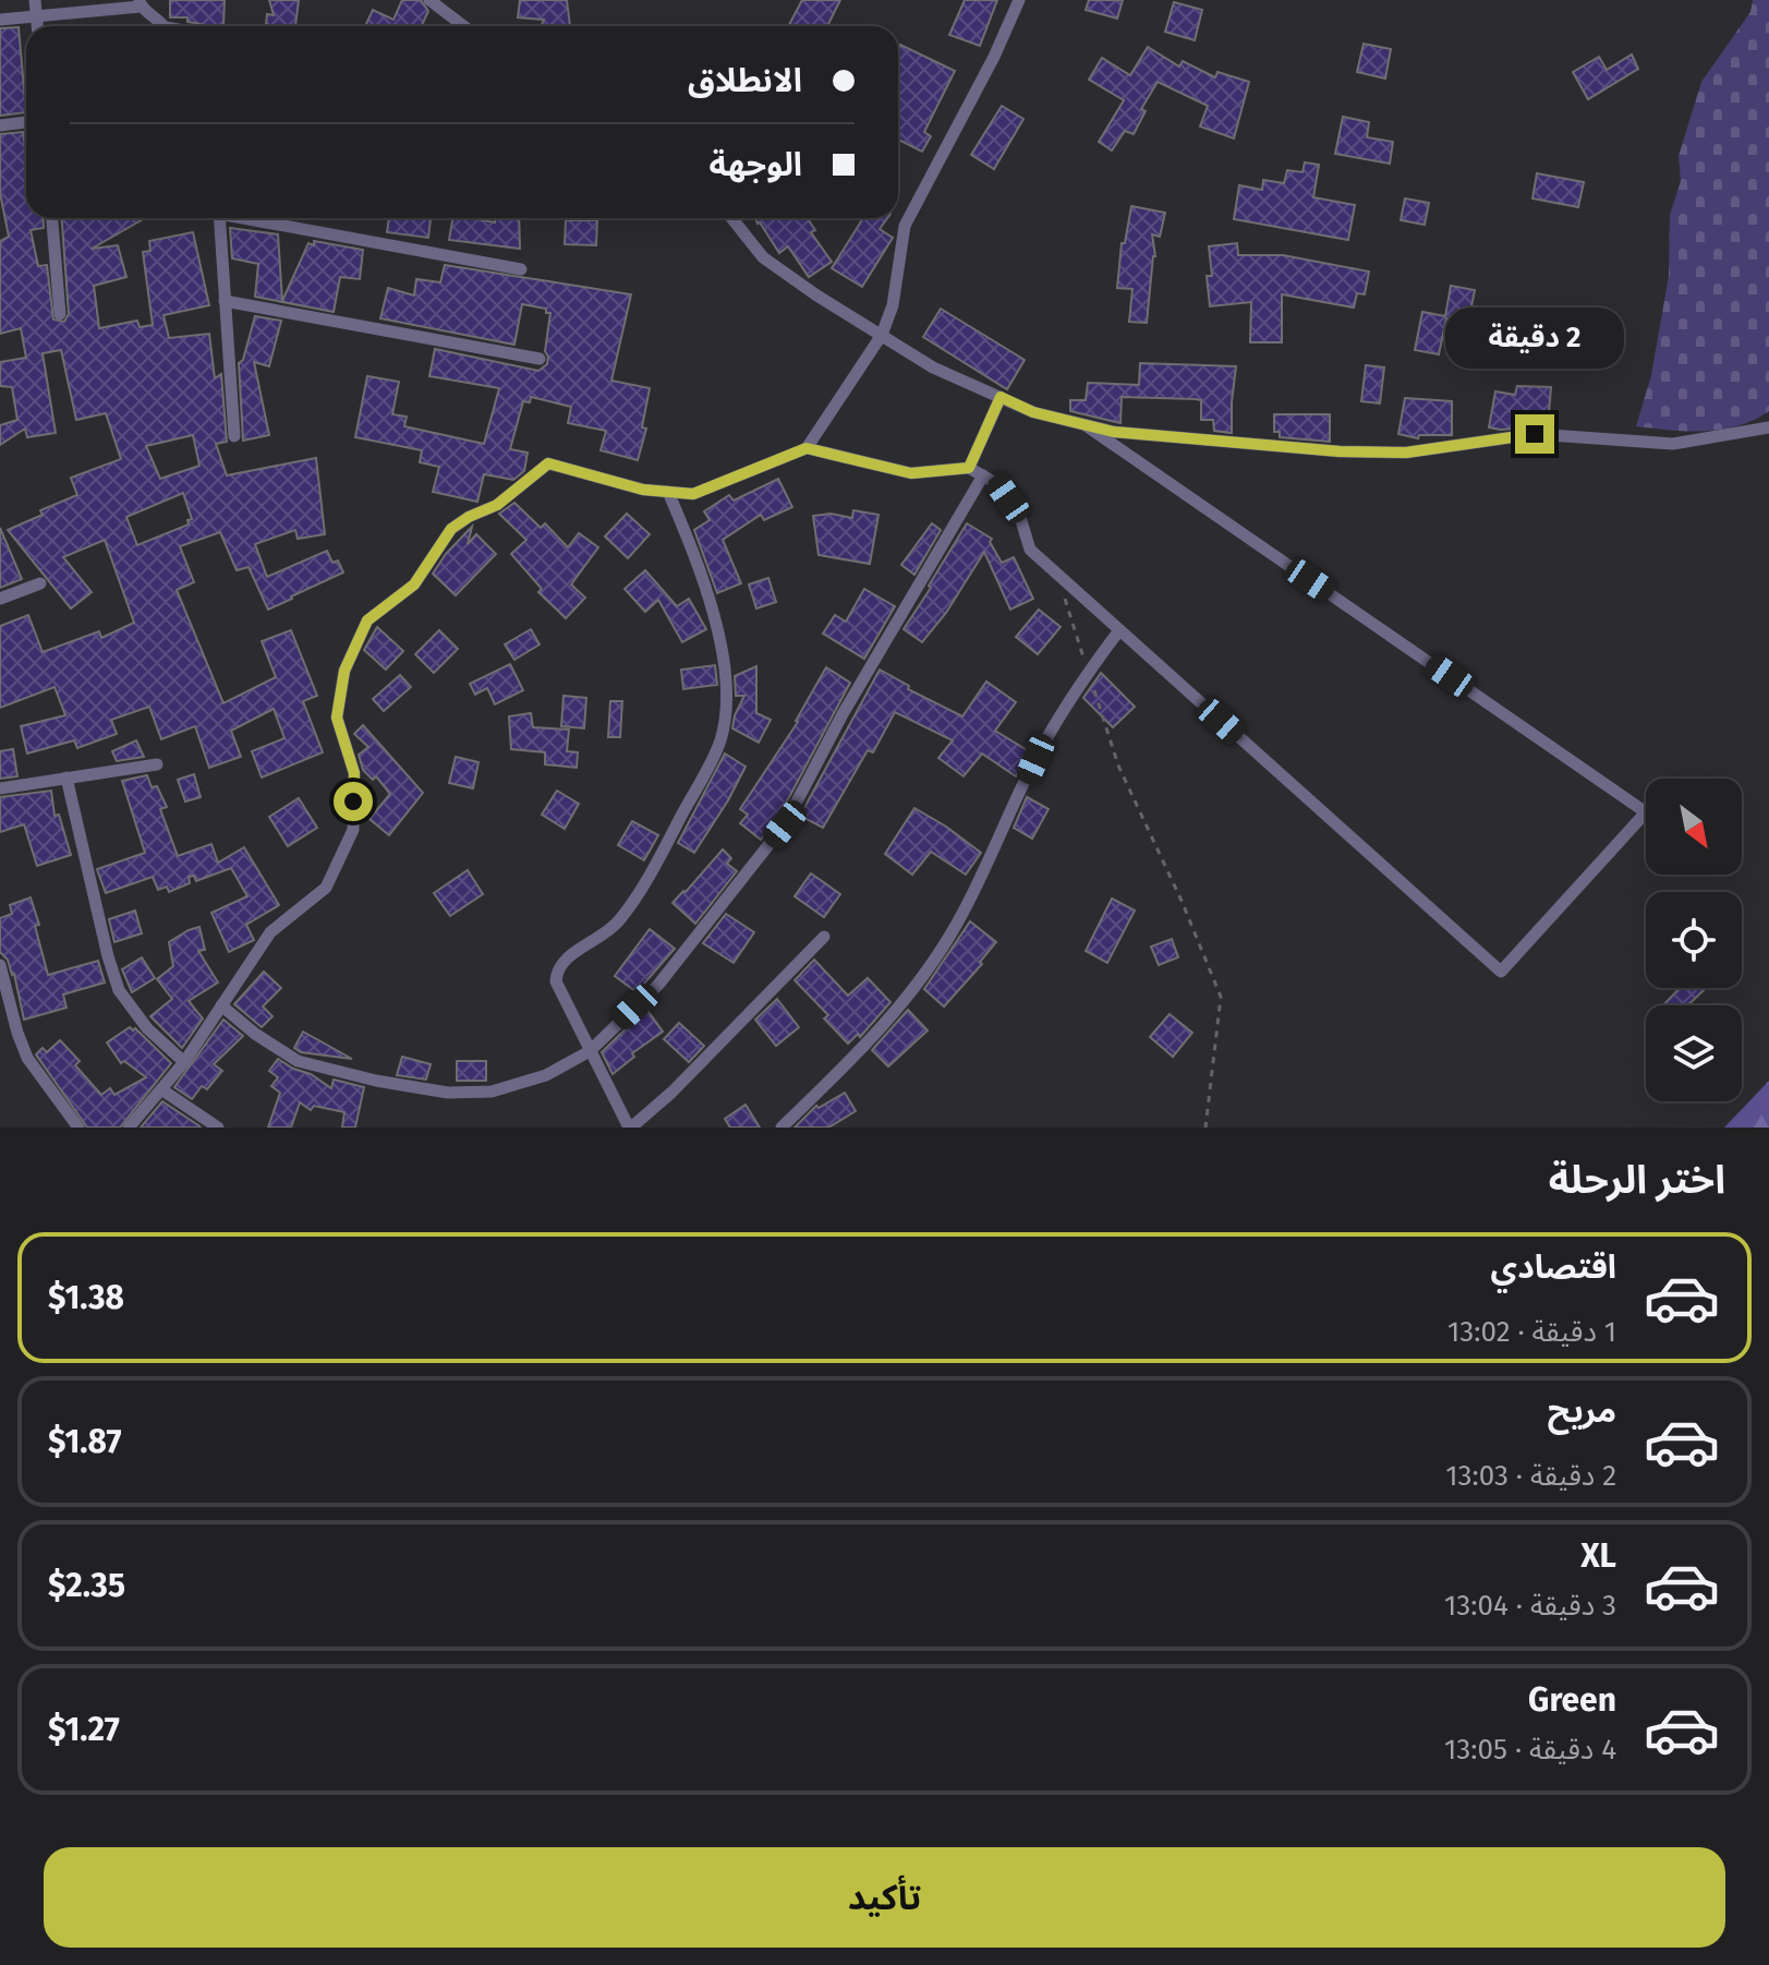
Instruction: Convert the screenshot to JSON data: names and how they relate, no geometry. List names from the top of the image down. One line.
{"north":"bottom right","page":{"banner":["الانطلاق","الوجهة"],"bubble":"2 دقيقة","heading":"اختر الرحلة","list":[{"name":"اقتصادي","note":"1 دقيقة · 13:02","value":"$1.38"},{"name":"مريح","note":"2 دقيقة · 13:03","value":"$1.87"},{"name":"XL","note":"3 دقيقة · 13:04","value":"$2.35"},{"name":"Green","note":"4 دقيقة · 13:05","value":"$1.27"}],"buttons":"تأكيد"}}
